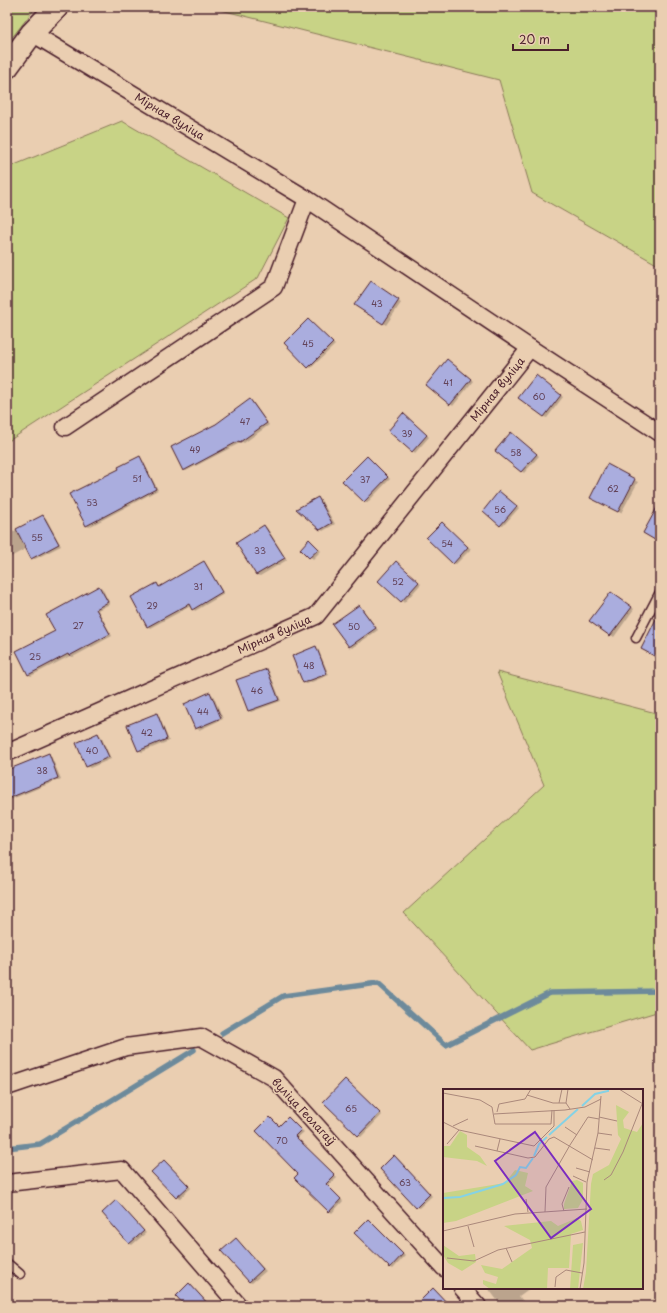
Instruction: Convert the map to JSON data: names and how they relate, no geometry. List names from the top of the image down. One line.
{"streets":{"street":["Мірная вуліца","вуліца Геолагаў"]},"house_numbers":["43","45","41","60","47","39","49","58","51","37","62","53","56","55","54","33","52","31","29","27","50","25","48","46","44","42","40","38","65","70","63"],"scale_bar":"20 m"}
